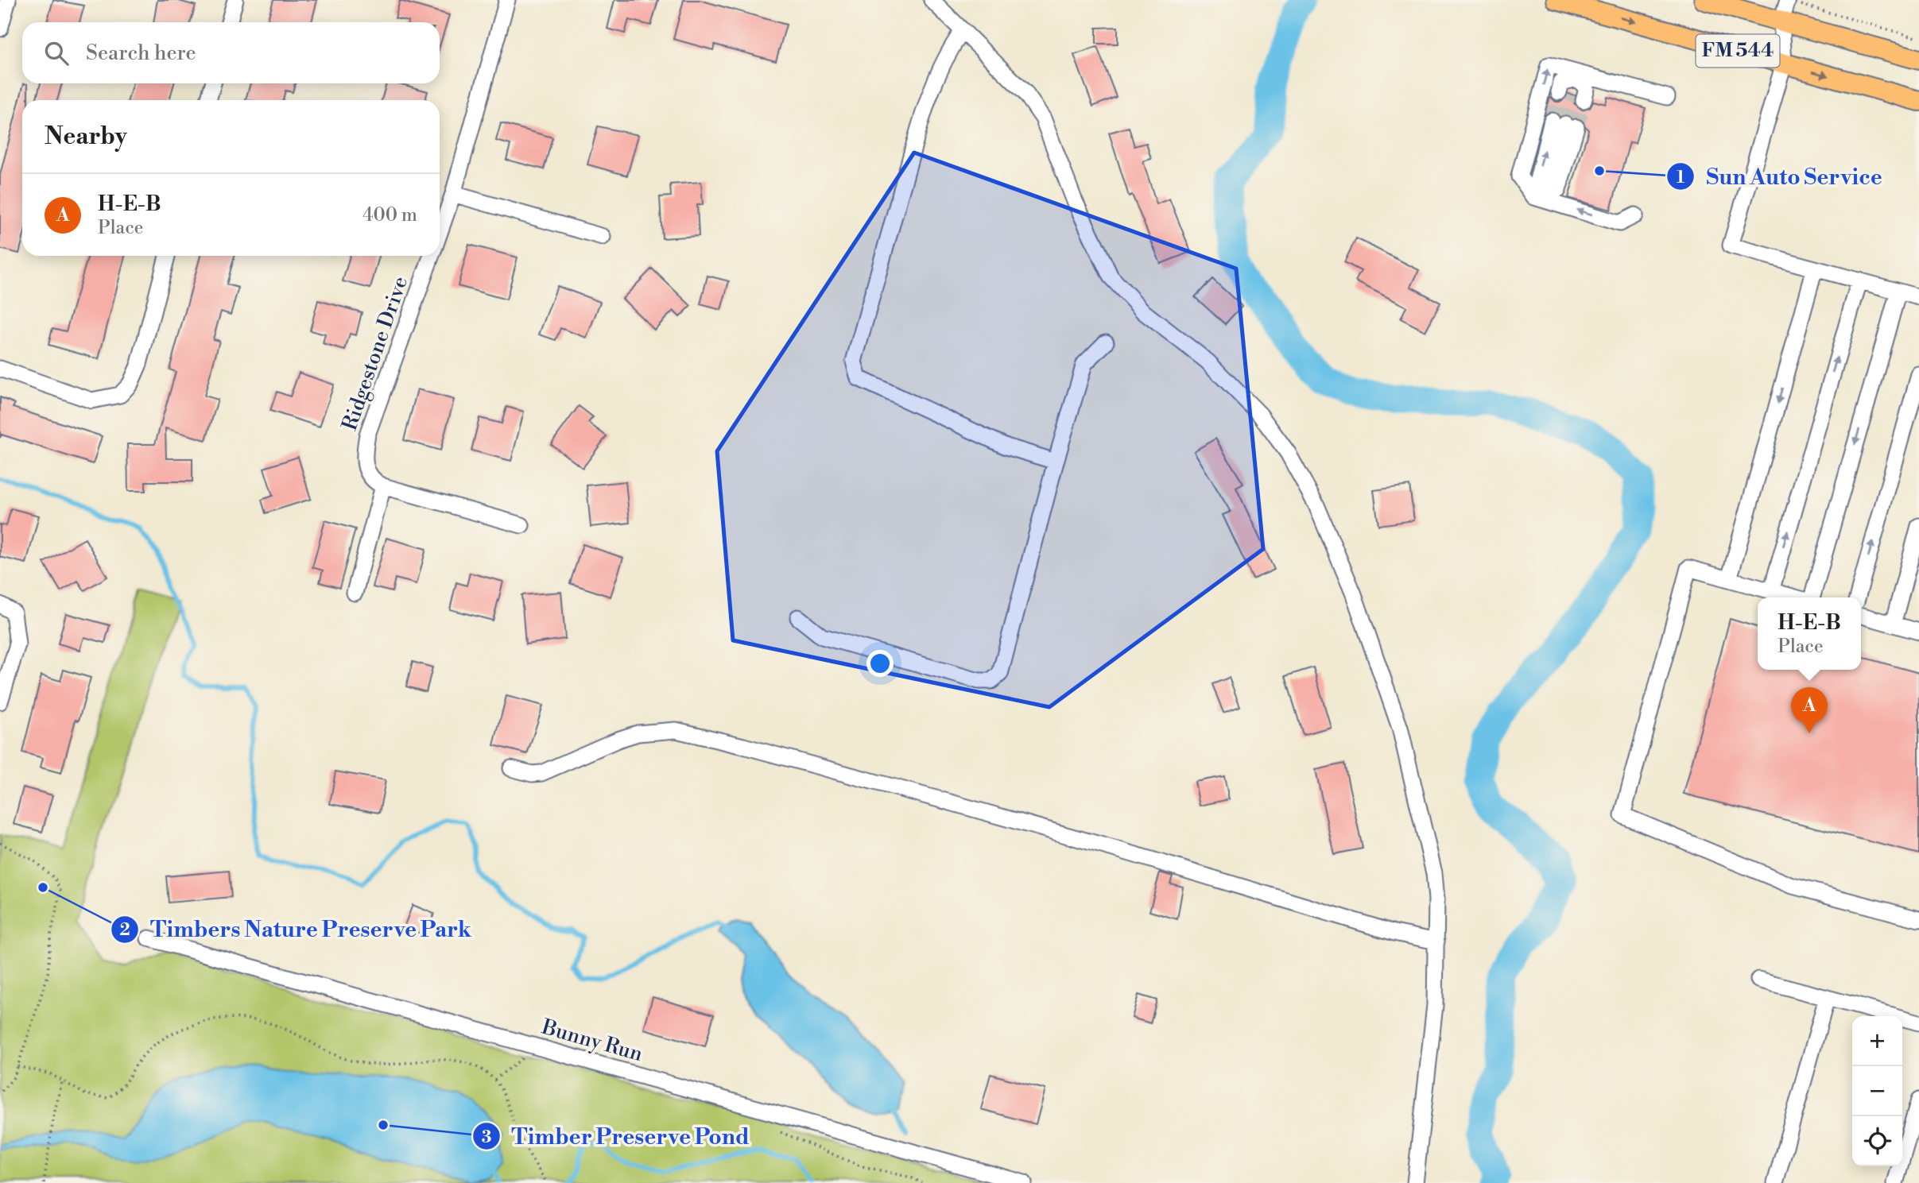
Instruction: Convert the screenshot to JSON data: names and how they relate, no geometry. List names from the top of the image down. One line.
{"streets":{"main road":["FM 544"],"street":["Ridgestone Drive","Bunny Run"]},"places":["Sun Auto Service","Timbers Nature Preserve Park","Timber Preserve Pond"],"page":{"search":"Search here","heading":"Nearby","list":[{"mark":"A","name":"H-E-B","note":"Place","value":"400 m"}],"popup":["H-E-B","Place"],"pins":"A","map_buttons":["+","−"]}}
